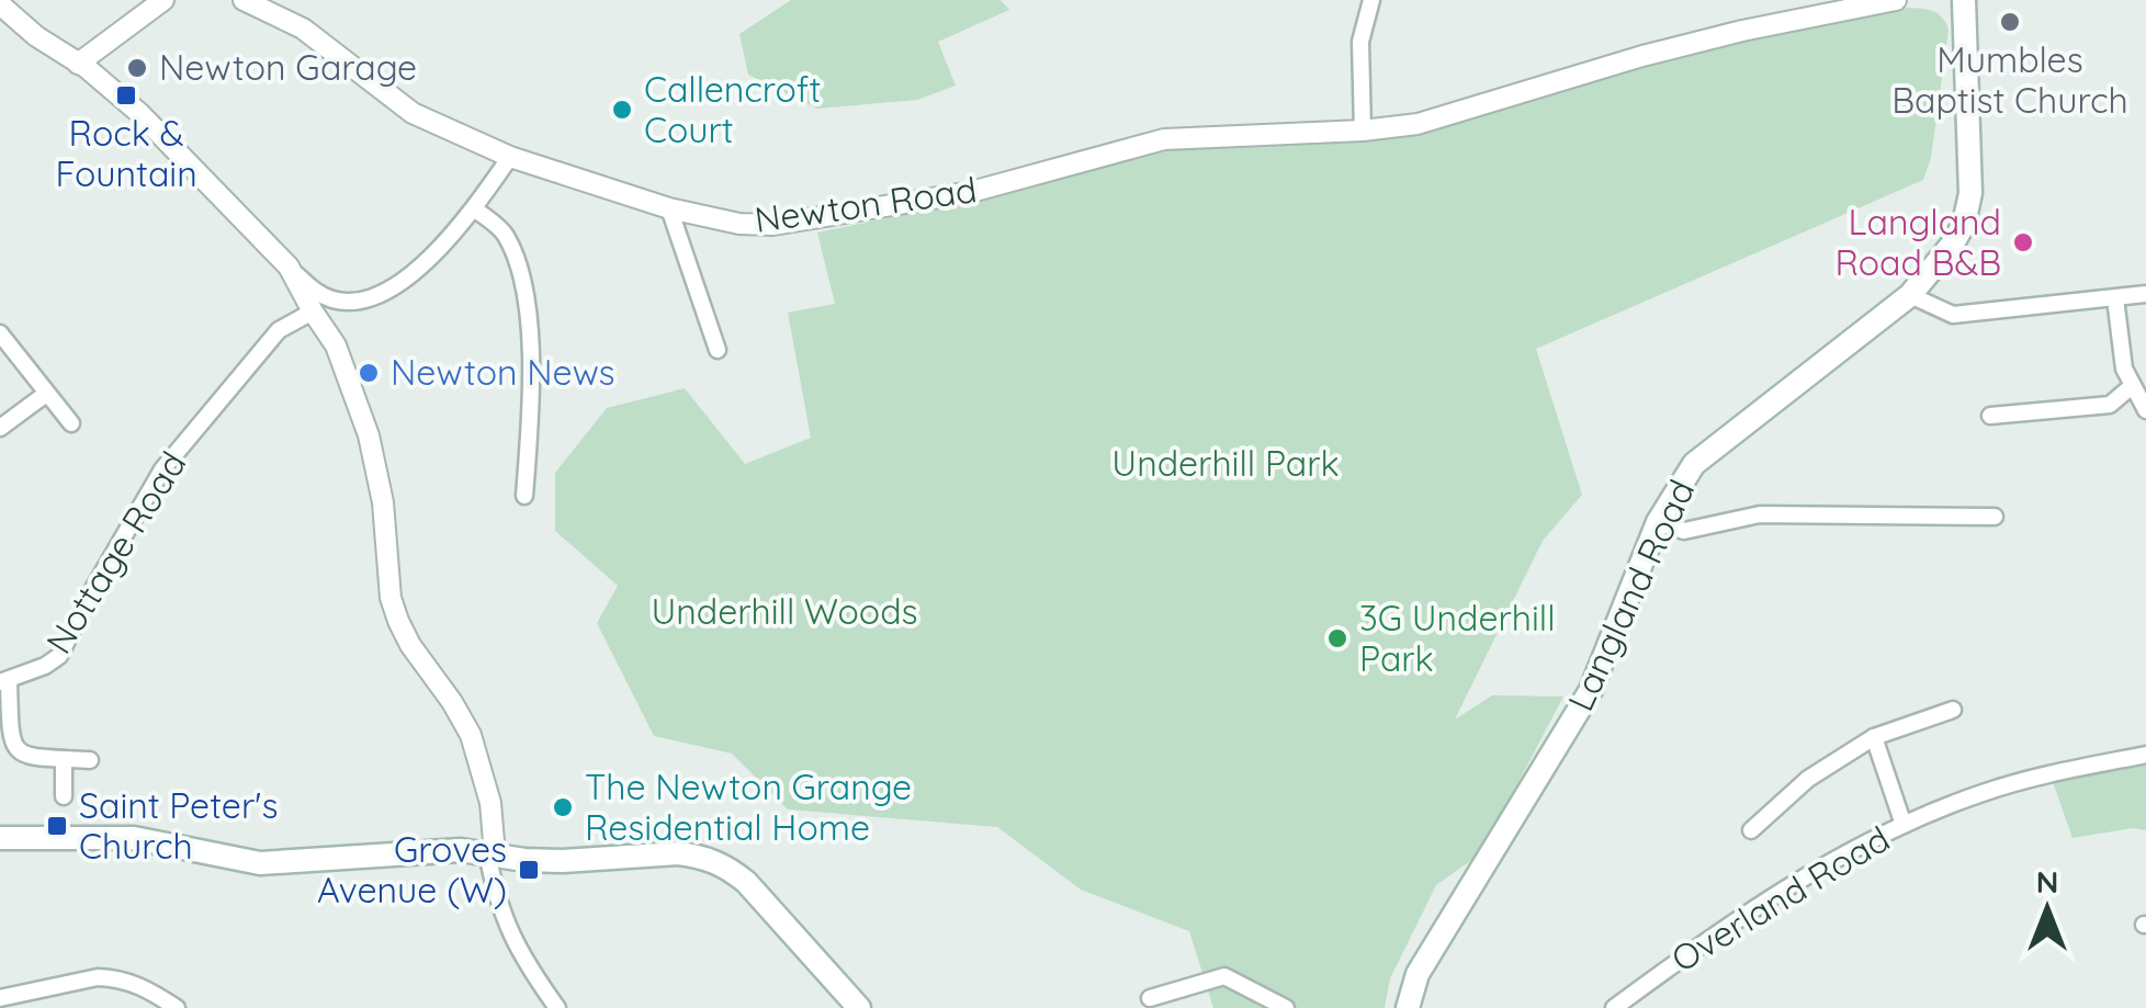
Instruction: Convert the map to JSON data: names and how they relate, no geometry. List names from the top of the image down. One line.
{"streets":{"main road":["Langland Road"],"street":["Newton Road","Nottage Road","Overland Road"]},"parks":["Underhill Park","Underhill Woods"],"places":{"other":["Mumbles Baptist Church","Newton Garage","Callencroft Court","Langland Road B&B","Newton News","3G Underhill Park","The Newton Grange Residential Home"],"transit":["Rock & Fountain","Saint Peter's Church","Groves Avenue (W)"]},"north":"top"}
